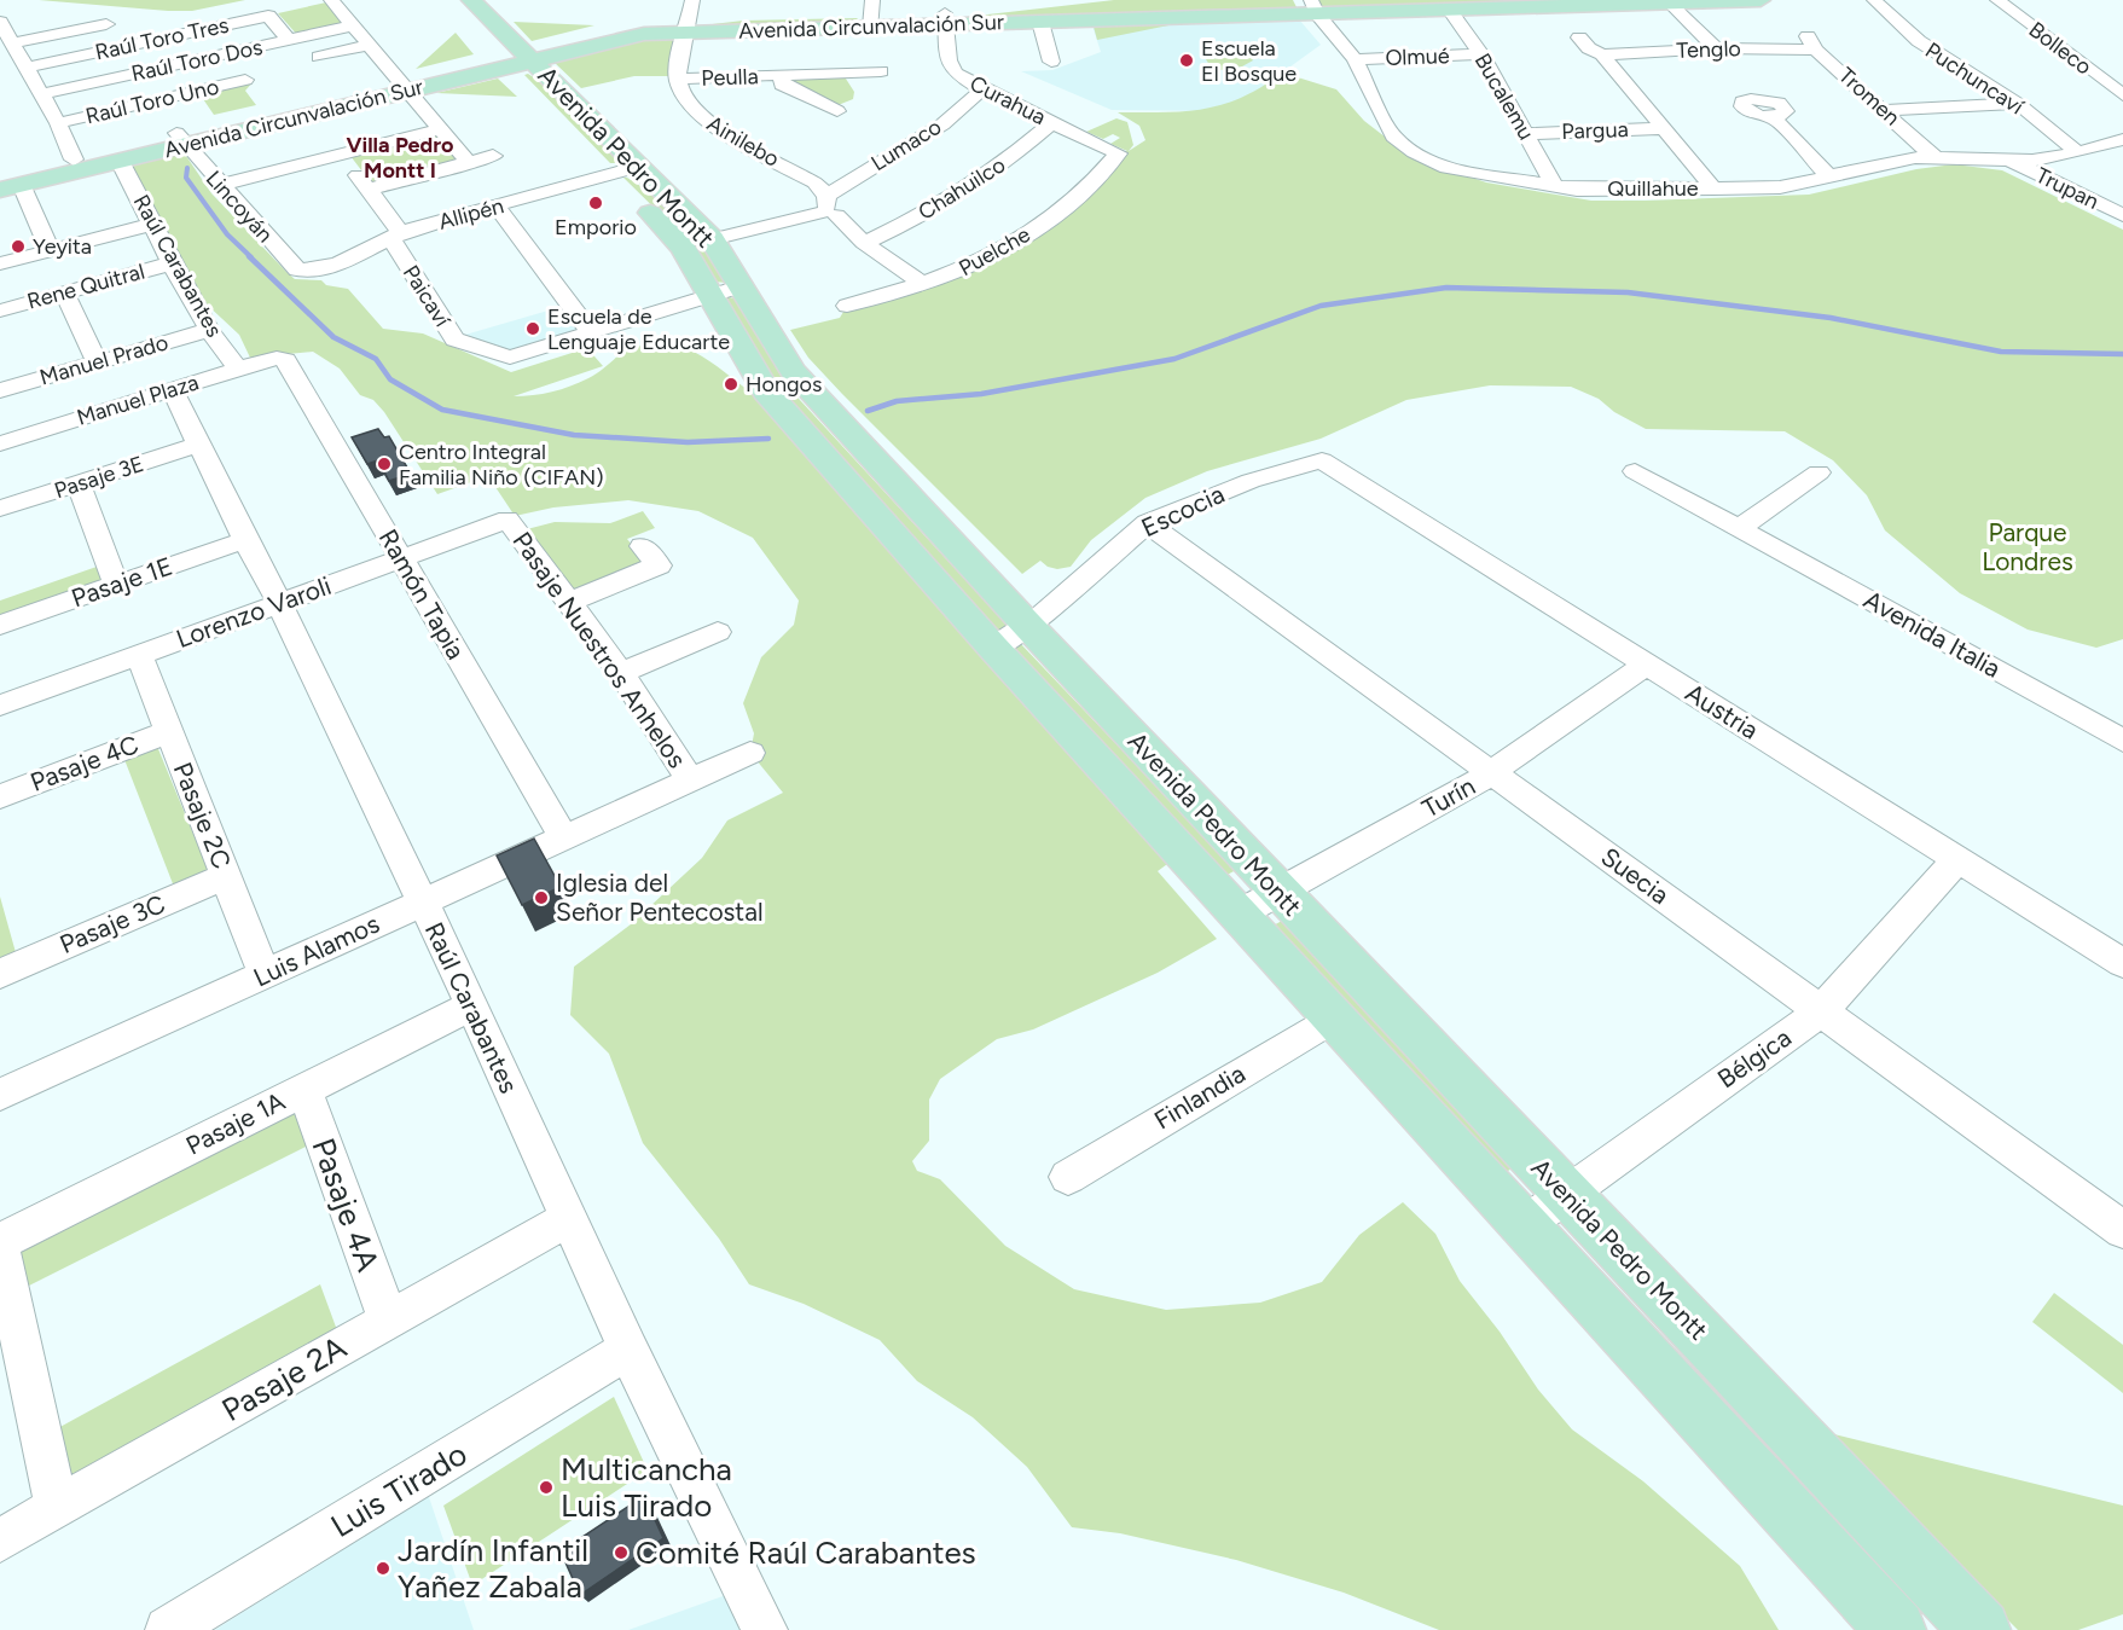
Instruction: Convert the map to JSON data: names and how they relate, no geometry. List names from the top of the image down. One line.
{"streets":{"main road":["Avenida Circunvalación Sur","Avenida Pedro Montt"],"street":["Raúl Toro Tres","Bolleco","Tenglo","Olmué","Raúl Toro Dos","Peulla","Puchuncaví","Bucalemu","Tromen","Curahua","Raúl Toro Uno","Pargua","Ainilebo","Lumaco","Chahuilco","Quillahue","Trupan","Lincoyán","Allipén","Puelche","Raúl Carabantes","Rene Quitral","Paicaví","Manuel Prado","Manuel Plaza","Pasaje 3E","Escocia","Pasaje 1E","Ramón Tapia","Lorenzo Varoli","Avenida Italia","Pasaje Nuestros Anhelos","Austria","Pasaje 4C","Turín","Pasaje 2C","Suecia","Pasaje 3C","Luis Alamos","Bélgica","Finlandia","Pasaje 1A","Pasaje 4A","Pasaje 2A","Luis Tirado"]},"crossings":[["Avenida Circunvalación Sur","Bucalemu"],["Avenida Circunvalación Sur","Curahua"],["Avenida Circunvalación Sur","Avenida Pedro Montt"],["Avenida Circunvalación Sur","Quillahue"],["Avenida Circunvalación Sur","Lincoyán"],["Avenida Circunvalación Sur","Raúl Carabantes"],["Raúl Toro Tres","Raúl Toro Dos"],["Tenglo","Tromen"],["Olmué","Bucalemu"],["Olmué","Quillahue"],["Peulla","Ainilebo"],["Puchuncaví","Quillahue"],["Bucalemu","Pargua"],["Bucalemu","Quillahue"],["Tromen","Quillahue"],["Curahua","Lumaco"],["Curahua","Chahuilco"],["Curahua","Puelche"],["Ainilebo","Lumaco"],["Ainilebo","Chahuilco"],["Ainilebo","Puelche"],["Avenida Pedro Montt","Allipén"],["Avenida Pedro Montt","Escocia"],["Avenida Pedro Montt","Turín"],["Avenida Pedro Montt","Bélgica"],["Avenida Pedro Montt","Finlandia"],["Quillahue","Trupan"],["Lincoyán","Allipén"],["Allipén","Paicaví"],["Raúl Carabantes","Rene Quitral"],["Raúl Carabantes","Manuel Prado"],["Raúl Carabantes","Manuel Plaza"],["Raúl Carabantes","Pasaje 3E"],["Raúl Carabantes","Pasaje 1E"],["Raúl Carabantes","Lorenzo Varoli"],["Raúl Carabantes","Luis Alamos"],["Raúl Carabantes","Pasaje 1A"],["Raúl Carabantes","Pasaje 2A"],["Raúl Carabantes","Luis Tirado"],["Manuel Plaza","Ramón Tapia"],["Escocia","Austria"],["Escocia","Suecia"],["Ramón Tapia","Lorenzo Varoli"],["Ramón Tapia","Luis Alamos"],["Lorenzo Varoli","Pasaje Nuestros Anhelos"],["Lorenzo Varoli","Pasaje 2C"],["Pasaje Nuestros Anhelos","Luis Alamos"],["Austria","Turín"],["Austria","Bélgica"],["Pasaje 4C","Pasaje 2C"],["Turín","Suecia"],["Pasaje 2C","Pasaje 3C"],["Pasaje 2C","Luis Alamos"],["Suecia","Bélgica"],["Pasaje 1A","Pasaje 4A"],["Pasaje 4A","Pasaje 2A"]],"districts":["Villa Pedro Montt I"],"parks":["Parque Londres"],"places":["Escuela El Bosque","Emporio","Yeyita","Escuela de Lenguaje Educarte","Hongos","Centro Integral Familia Niño (CIFAN)","Iglesia del Señor Pentecostal","Multicancha Luis Tirado","Comité Raúl Carabantes","Jardín Infantil Yañez Zabala"]}
